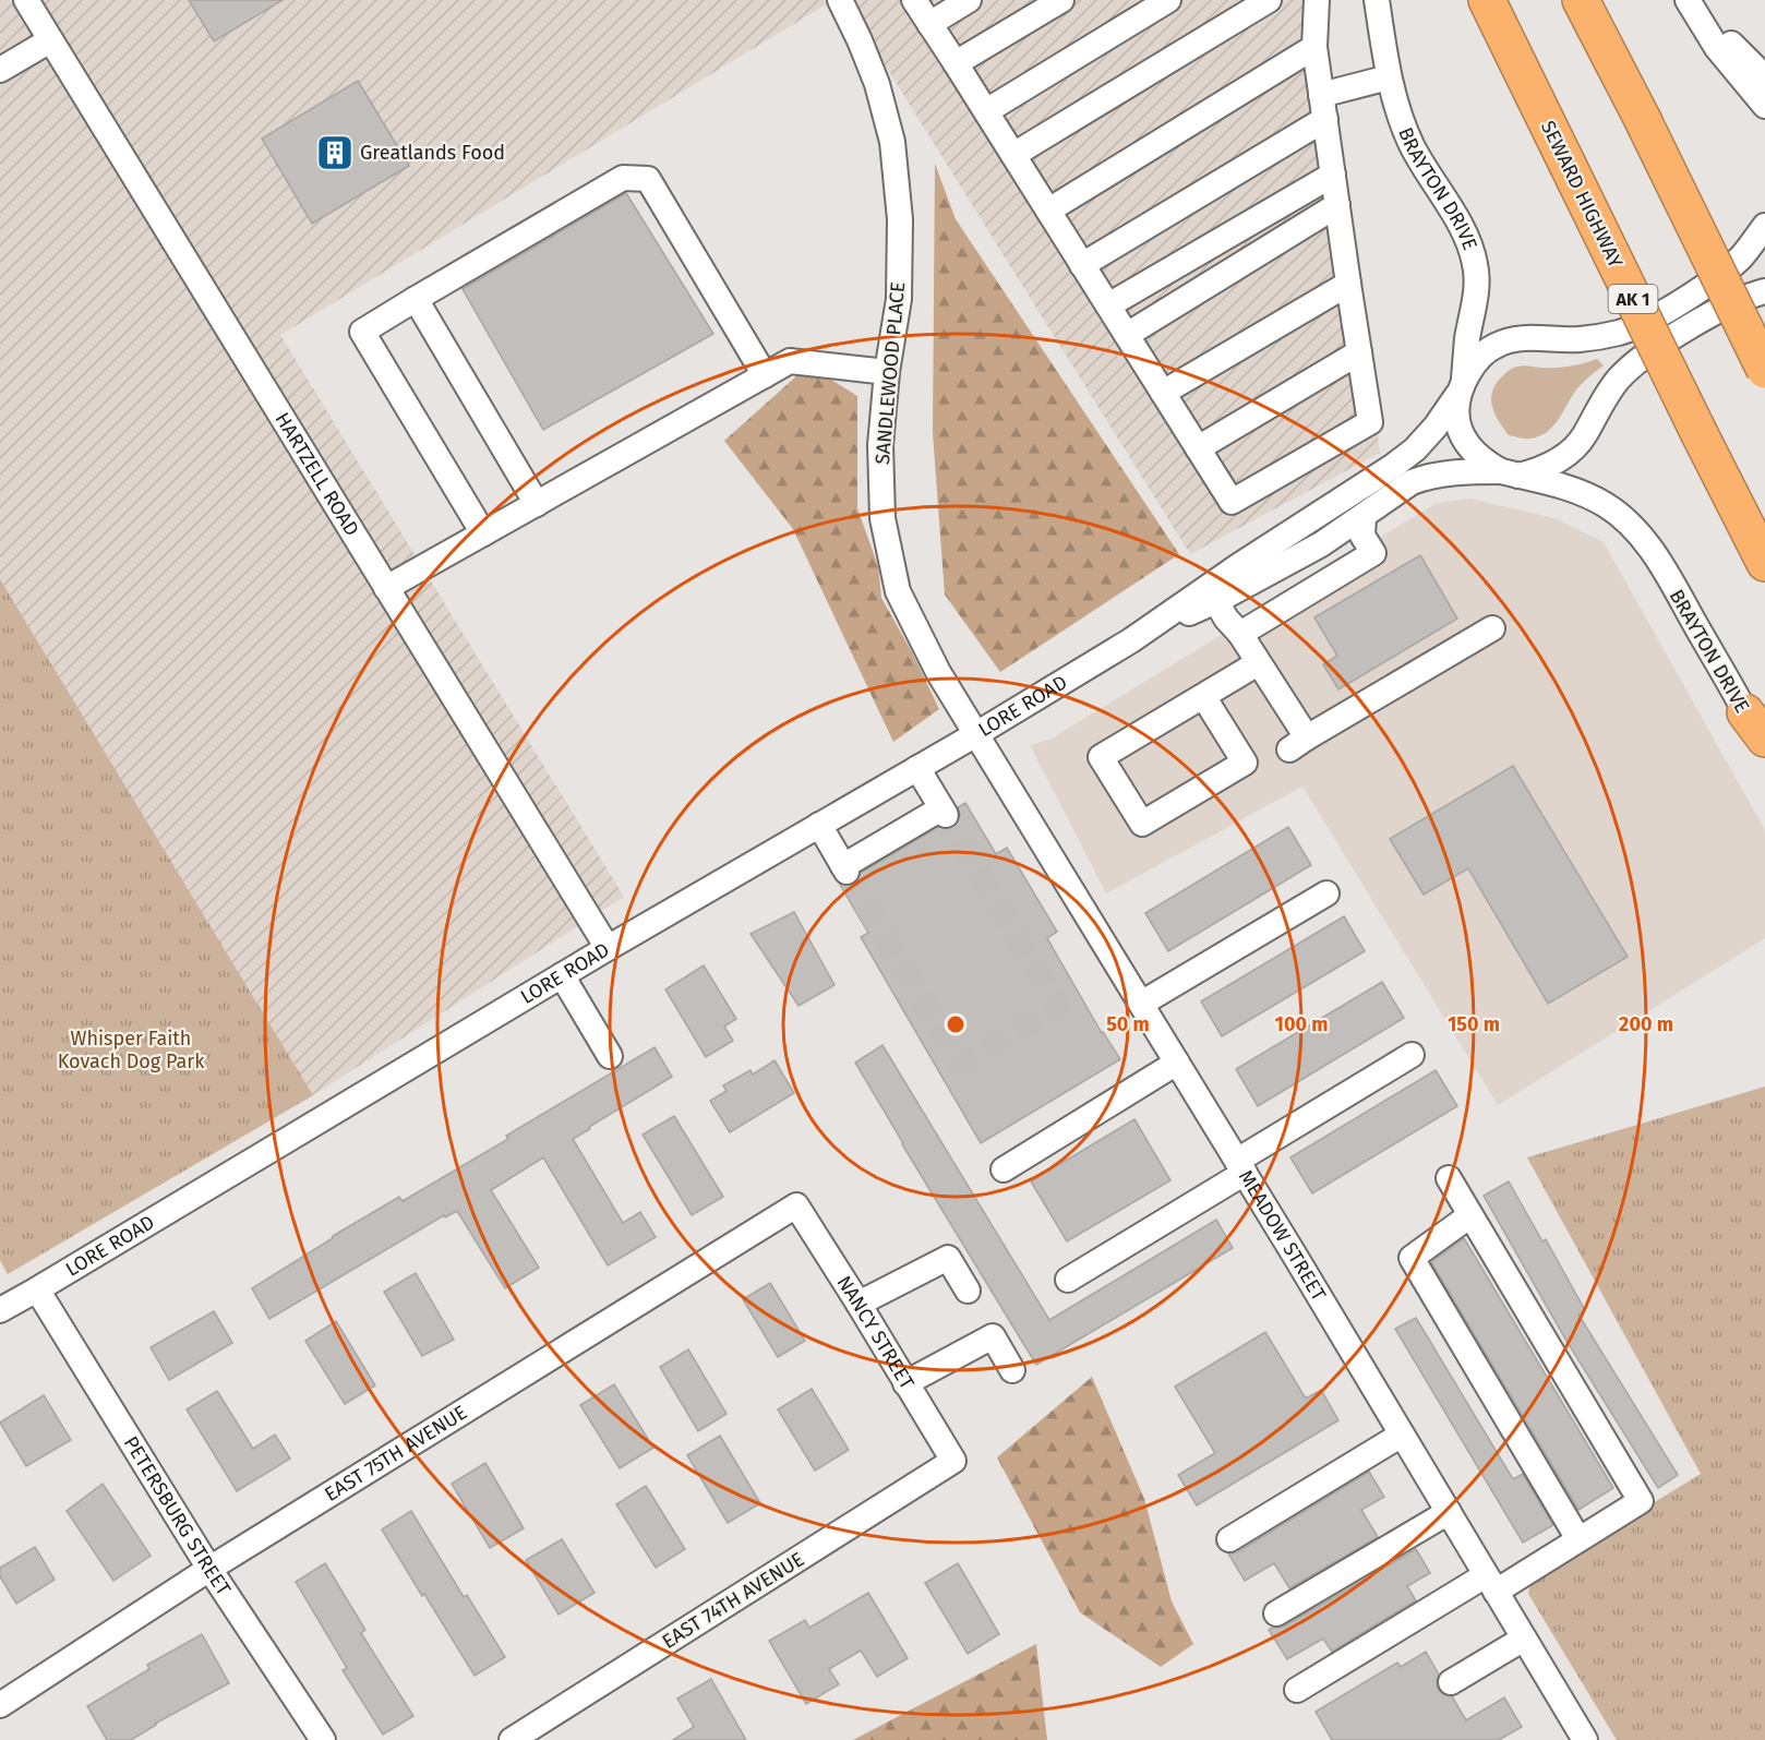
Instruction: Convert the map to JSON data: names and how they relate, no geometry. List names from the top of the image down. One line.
{"streets":{"highway":["SEWARD HIGHWAY","AK 1"],"street":["BRAYTON DRIVE","SANDLEWOOD PLACE","HARTZELL ROAD","LORE ROAD","MEADOW STREET","NANCY STREET","EAST 75TH AVENUE","PETERSBURG STREET","EAST 74TH AVENUE"]},"crossings":[["BRAYTON DRIVE","LORE ROAD"],["SANDLEWOOD PLACE","LORE ROAD"],["SANDLEWOOD PLACE","MEADOW STREET"],["HARTZELL ROAD","LORE ROAD"],["LORE ROAD","MEADOW STREET"],["LORE ROAD","PETERSBURG STREET"],["NANCY STREET","EAST 75TH AVENUE"],["NANCY STREET","EAST 74TH AVENUE"],["EAST 75TH AVENUE","PETERSBURG STREET"]],"parks":["Whisper Faith Kovach Dog Park"],"places":{"building":["Greatlands Food"]},"rings":["50 m","100 m","150 m","200 m"]}
